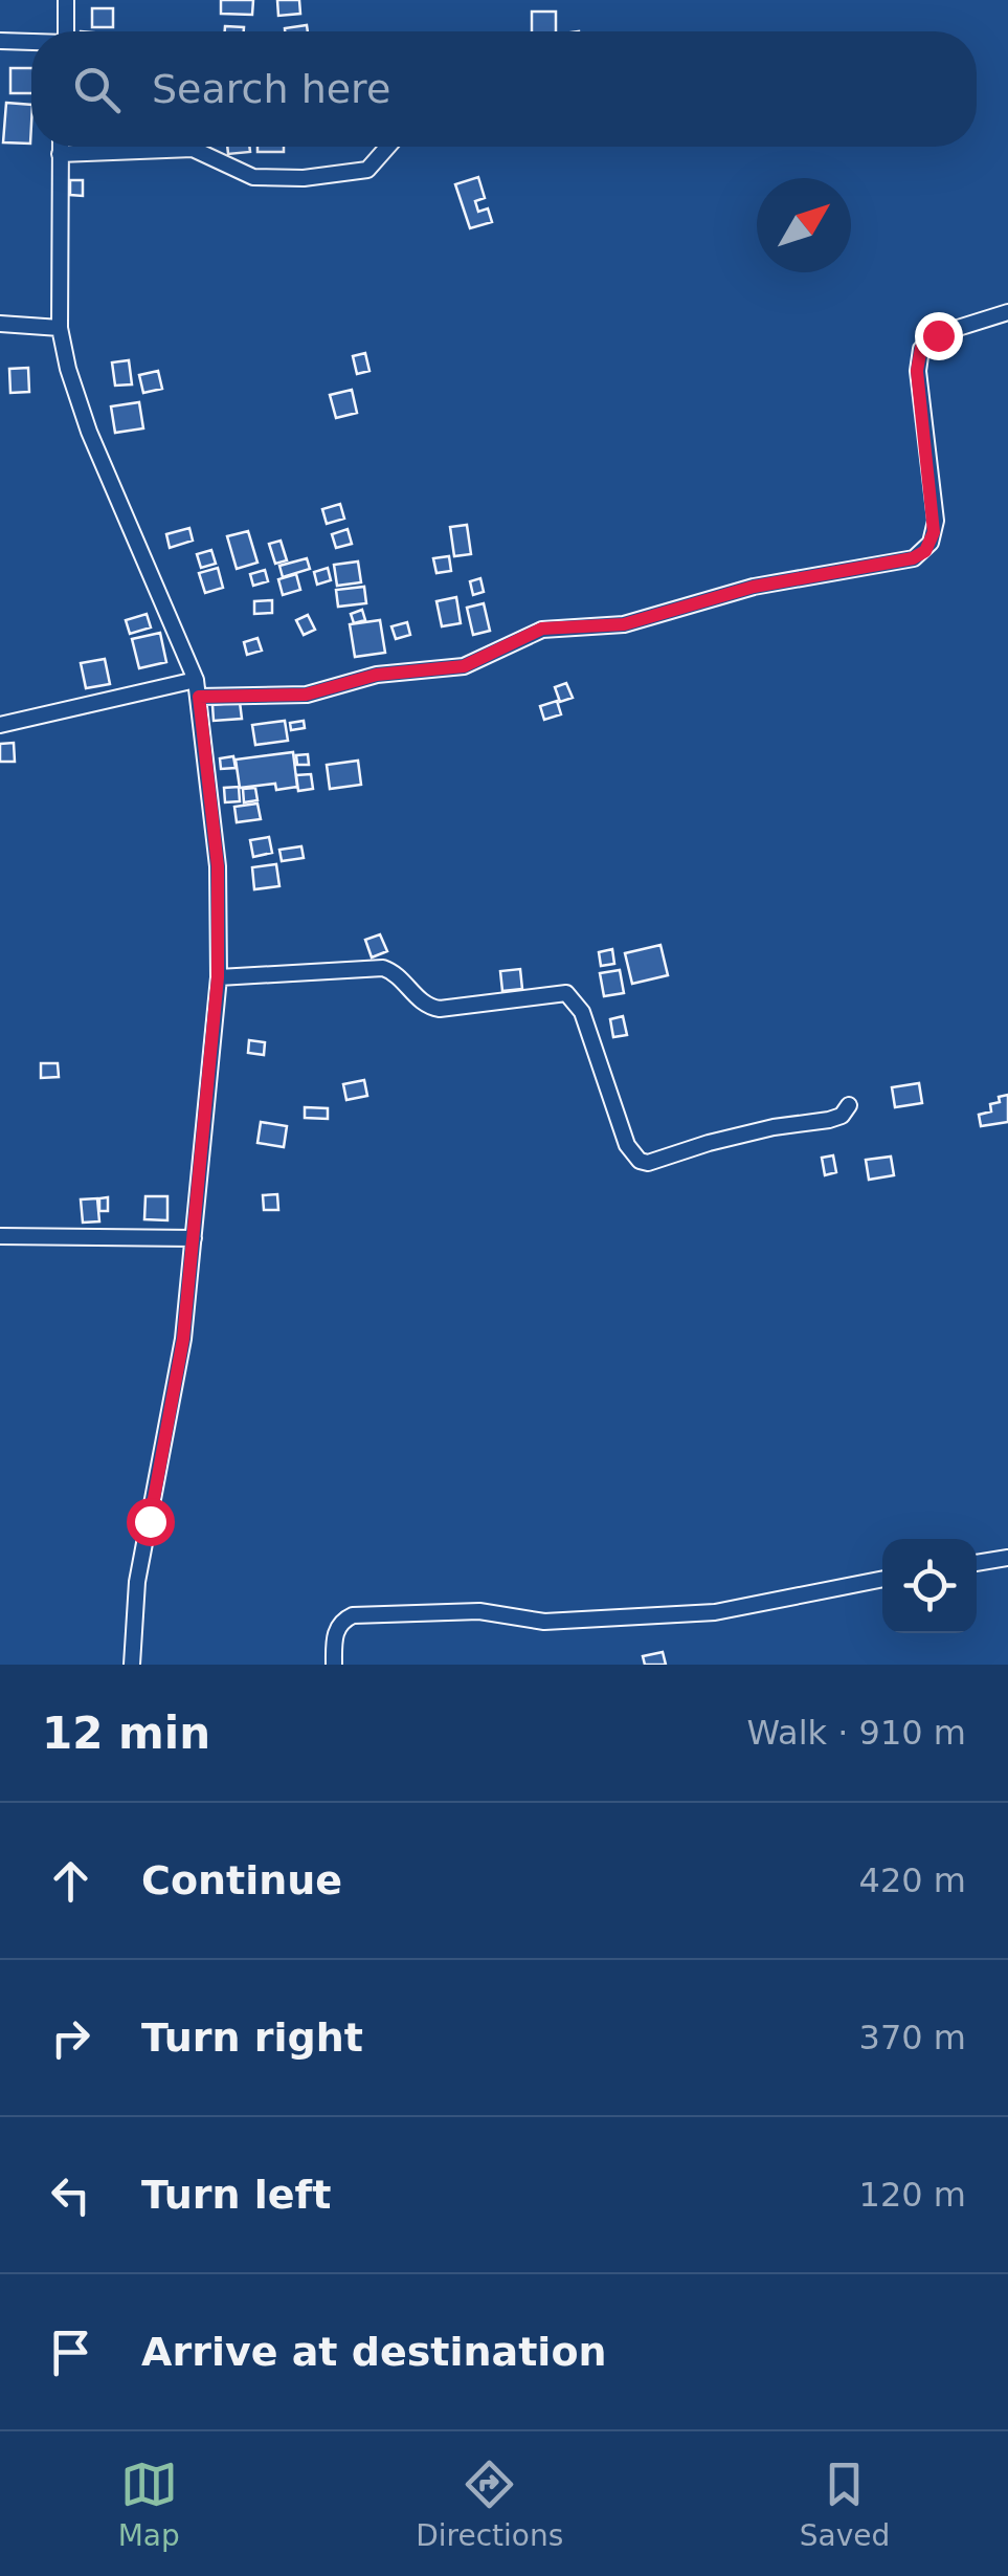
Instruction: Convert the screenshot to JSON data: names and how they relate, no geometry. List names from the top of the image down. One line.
{"north":"top right","page":{"search":"Search here","heading":["12 min","Walk · 910 m"],"list":[["Continue","420 m"],["Turn right","370 m"],["Turn left","120 m"],"Arrive at destination"],"nav":["Map","Directions","Saved"]}}
